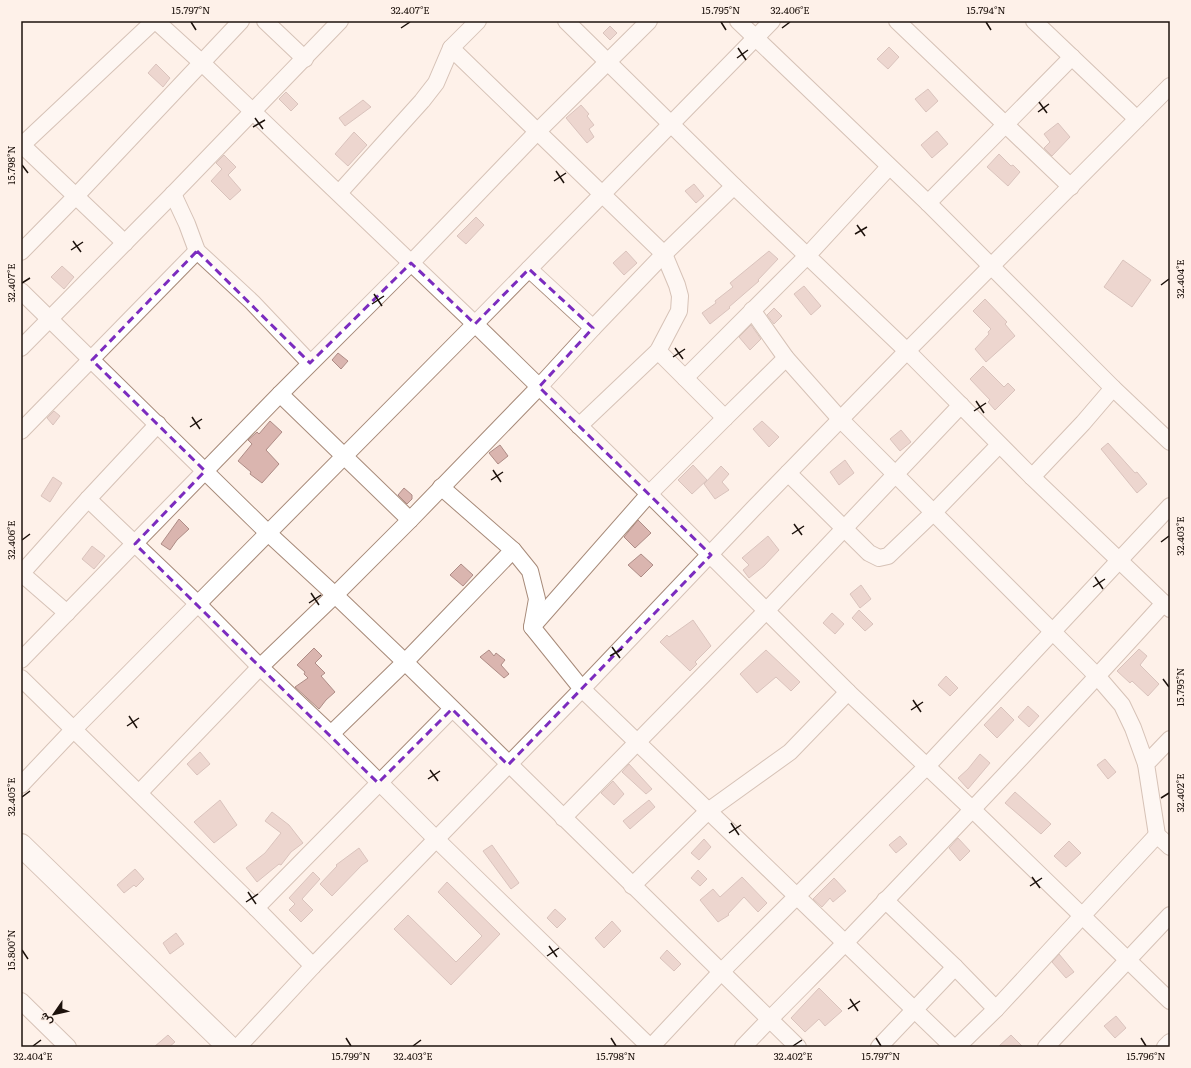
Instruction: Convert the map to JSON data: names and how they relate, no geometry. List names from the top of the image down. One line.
{"north":"bottom left","coordinates":["15.797°N","32.407°E","15.795°N","32.406°E","15.794°N","15.798°N","32.404°E","32.403°E","32.402°E","32.405°E","15.800°N","15.799°N","15.796°N"]}
